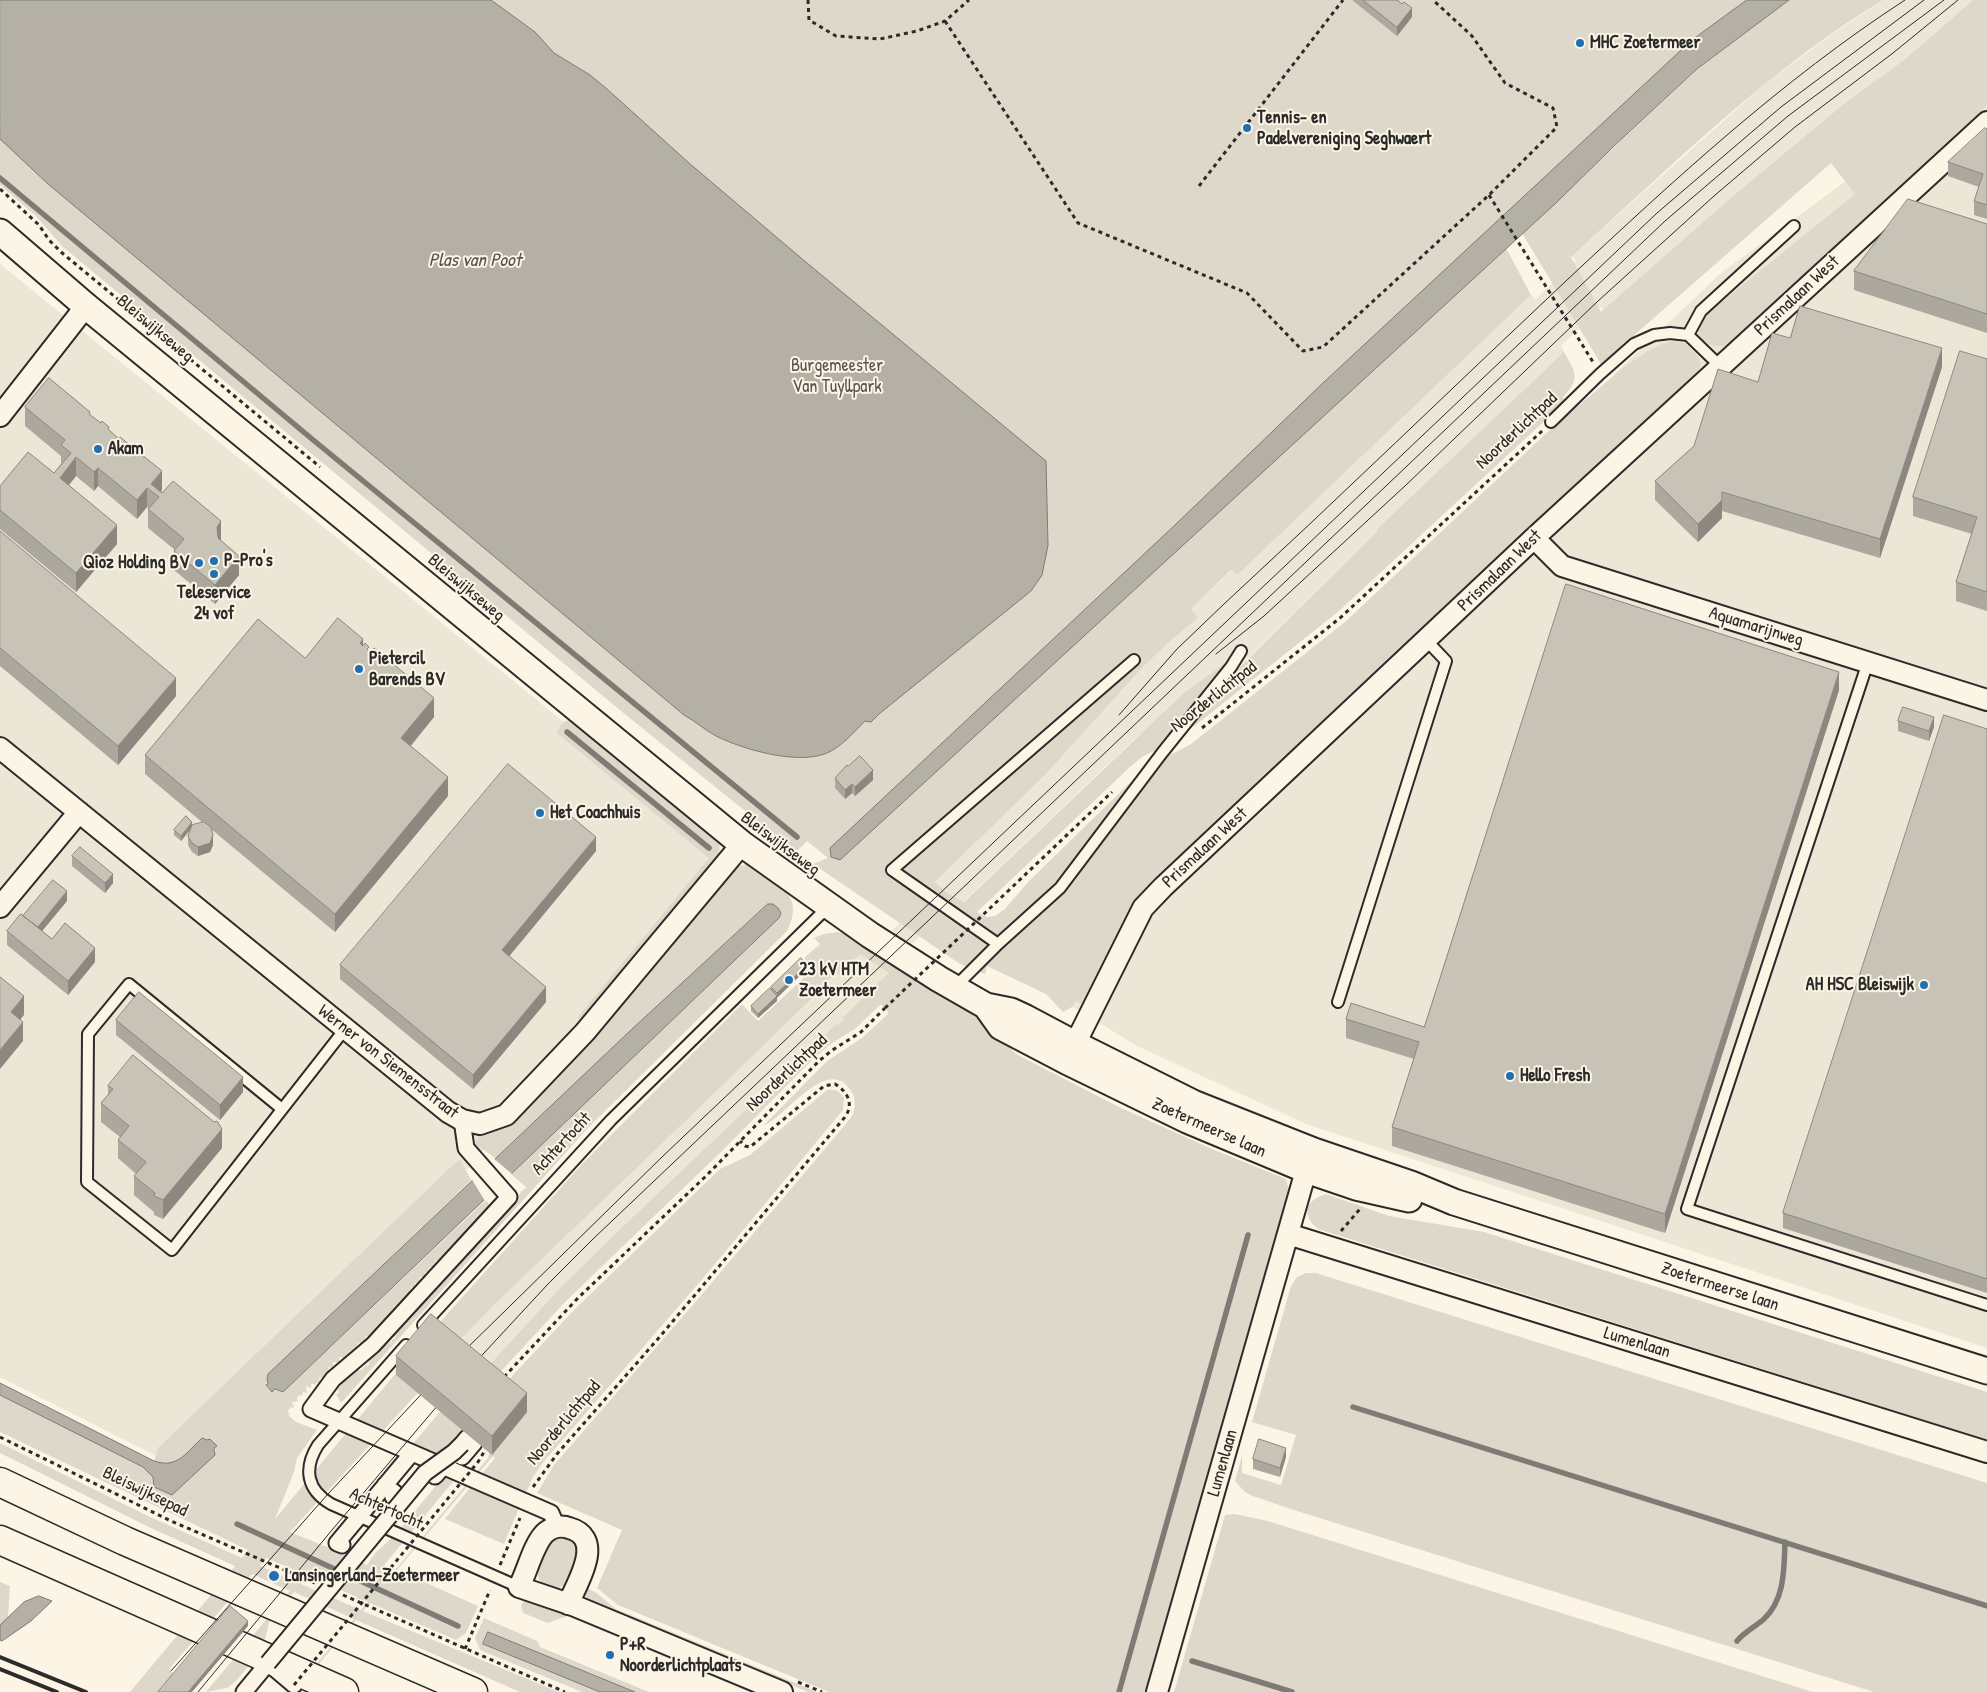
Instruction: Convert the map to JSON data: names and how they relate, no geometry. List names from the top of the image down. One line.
{"streets":{"street":["Prismalaan West","Bleiswijkseweg","Aquamarijnweg","Werner von Siemensstraat","Zoetermeerse laan","Lumenlaan"],"lane":["Noorderlichtpad","Achtertocht"],"path":["Bleiswijksepad"]},"crossings":[["Prismalaan West","Aquamarijnweg"],["Prismalaan West","Zoetermeerse laan"],["Bleiswijkseweg","Werner von Siemensstraat"],["Bleiswijkseweg","Zoetermeerse laan"],["Bleiswijkseweg","Achtertocht"],["Noorderlichtpad","Achtertocht"],["Zoetermeerse laan","Lumenlaan"]],"water":["Plas van Poot"],"parks":["Burgemeester Van Tuyllpark"],"places":["MHC Zoetermeer","Tennis- en Padelvereniging Seghwaert","Akam","P-Pro's","Qioz Holding BV","Teleservice 24 vof","Pietercil Barends BV","Het Coachhuis","23 kV HTM Zoetermeer","AH HSC Bleiswijk","Hello Fresh","Lansingerland-Zoetermeer","P+R Noorderlichtplaats"]}
